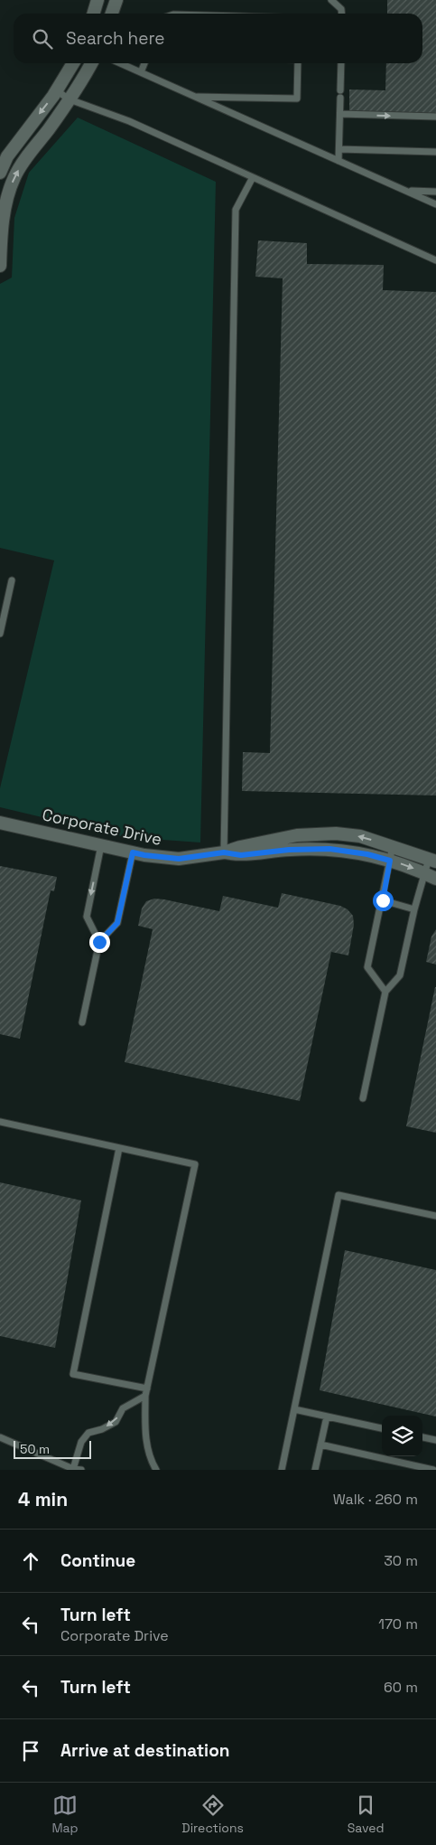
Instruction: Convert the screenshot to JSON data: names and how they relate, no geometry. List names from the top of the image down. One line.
{"streets":{"street":["Corporate Drive"]},"scale_bar":"50 m","page":{"search":"Search here","scale":"50 m","heading":["4 min","Walk · 260 m"],"list":[["Continue","30 m"],["Turn left","Corporate Drive","170 m"],["Turn left","60 m"],"Arrive at destination"],"nav":["Map","Directions","Saved"]}}
